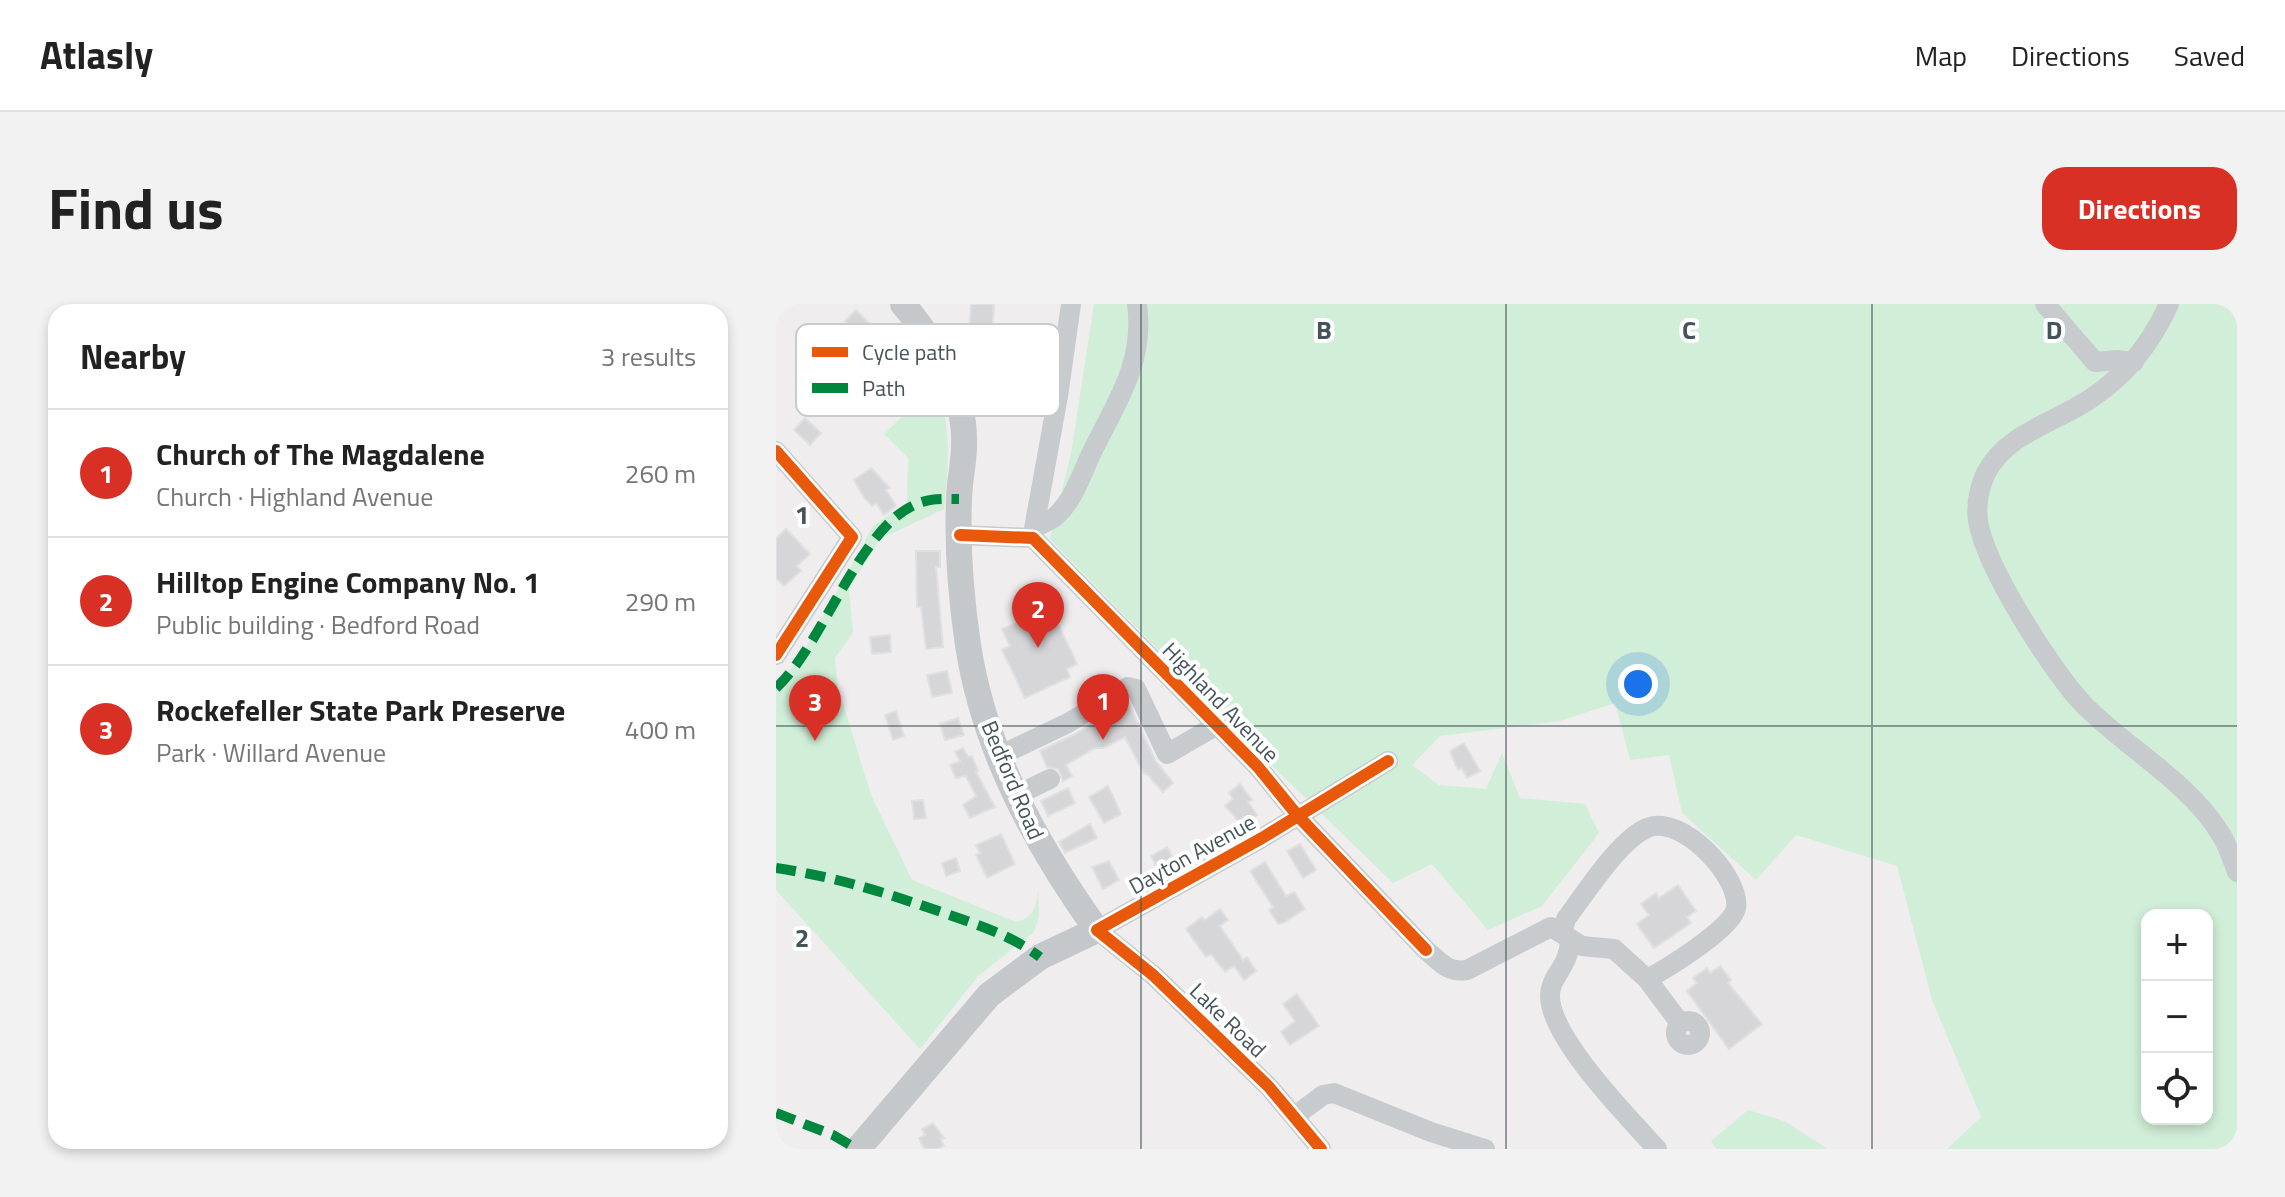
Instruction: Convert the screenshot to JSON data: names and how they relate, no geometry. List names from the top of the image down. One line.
{"streets":{"main road":["Bedford Road"],"street":["Highland Avenue","Dayton Avenue","Lake Road"]},"crossings":[["Highland Avenue","Dayton Avenue"],["Bedford Road","Dayton Avenue"],["Bedford Road","Lake Road"],["Dayton Avenue","Lake Road"]],"legend":["Cycle path","Path"],"page":{"header":"Atlasly","nav":["Map","Directions","Saved"],"title":"Find us","buttons":"Directions","heading":["Nearby","3 results"],"list":[{"mark":"1","name":"Church of The Magdalene","note":"Church · Highland Avenue","value":"260 m"},{"mark":"2","name":"Hilltop Engine Company No. 1","note":"Public building · Bedford Road","value":"290 m"},{"mark":"3","name":"Rockefeller State Park Preserve","note":"Park · Willard Avenue","value":"400 m"}],"pins":["2","1","3"],"map_buttons":["+","−"]},"grid":{"columns":["B","C","D"],"rows":["1","2"]}}
